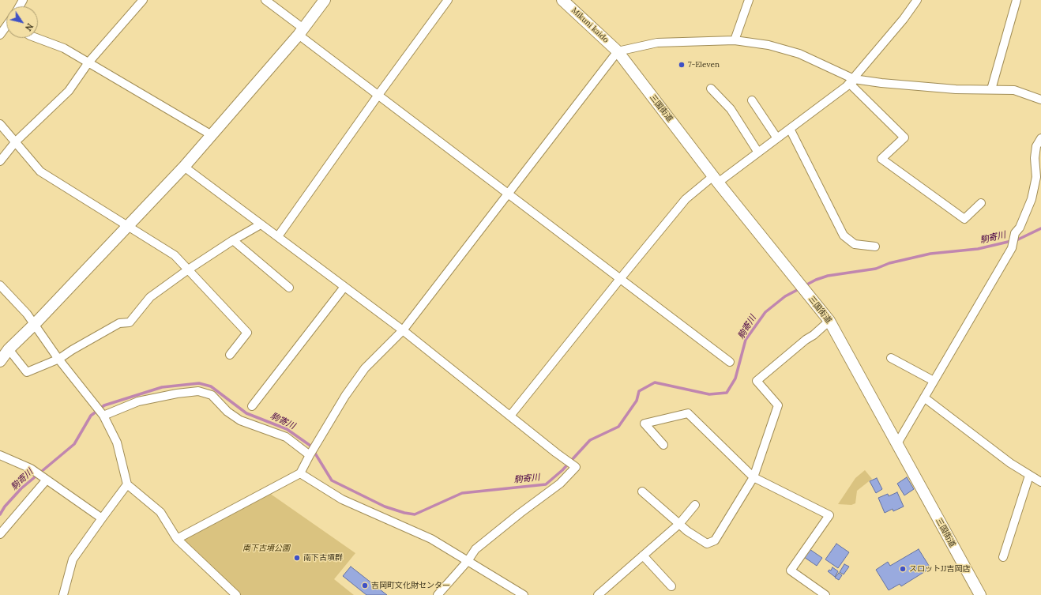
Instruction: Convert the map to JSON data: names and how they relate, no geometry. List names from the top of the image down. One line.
{"streets":{"street":["Mikuni kaido","三国街道"]},"crossings":[["Mikuni kaido","三国街道"]],"water":["駒寄川"],"parks":["南下古墳公園"],"places":["7-Eleven","南下古墳群","スロットJJ吉岡店","吉岡町文化財センター"],"north":"bottom right"}
